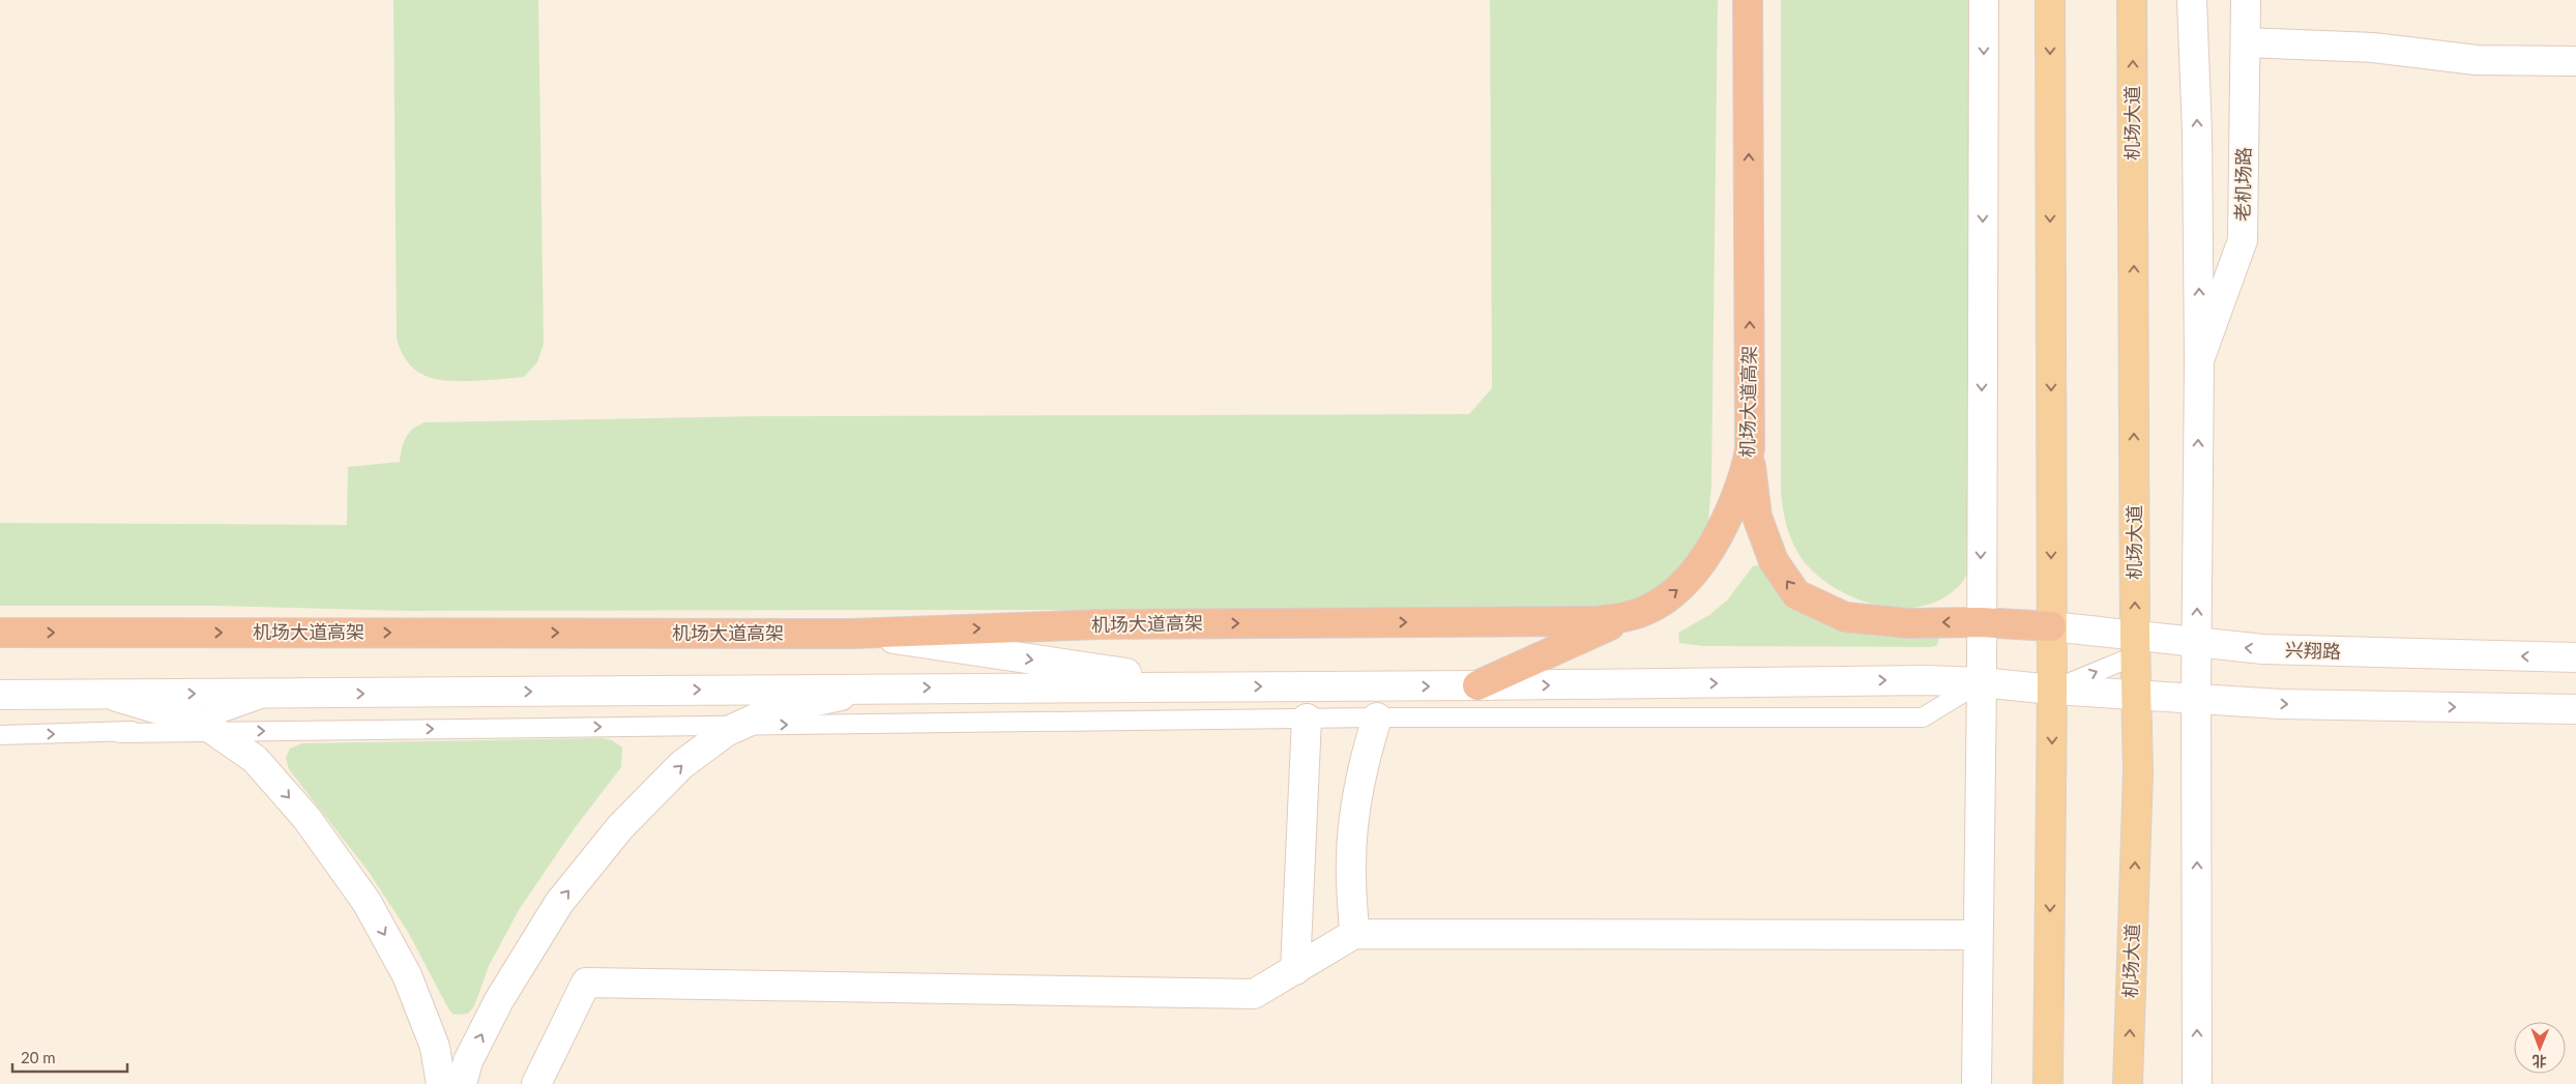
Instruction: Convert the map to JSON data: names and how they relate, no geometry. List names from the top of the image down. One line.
{"streets":{"highway":["机场大道高架"],"main road":["机场大道"],"street":["老机场路","兴翔路"]},"crossings":[["机场大道","兴翔路"]],"one_way":["机场大道高架"],"scale_bar":"20 m","north":"bottom"}
